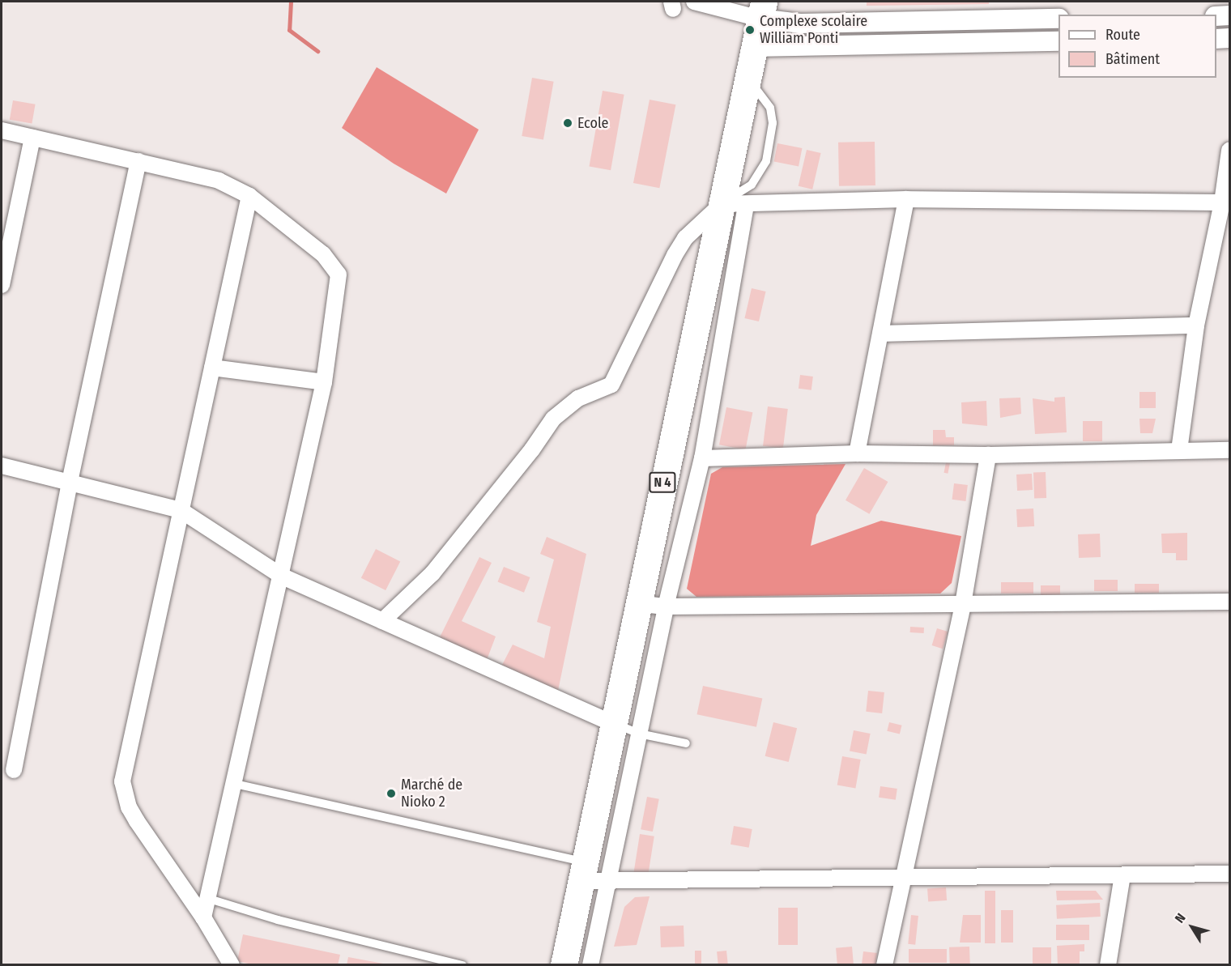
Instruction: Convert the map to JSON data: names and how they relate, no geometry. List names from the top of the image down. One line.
{"streets":{"highway":["N 4"]},"places":["Complexe scolaire William Ponti","Ecole","Marché de Nioko 2"],"legend":["Route","Bâtiment"],"north":"top left"}
